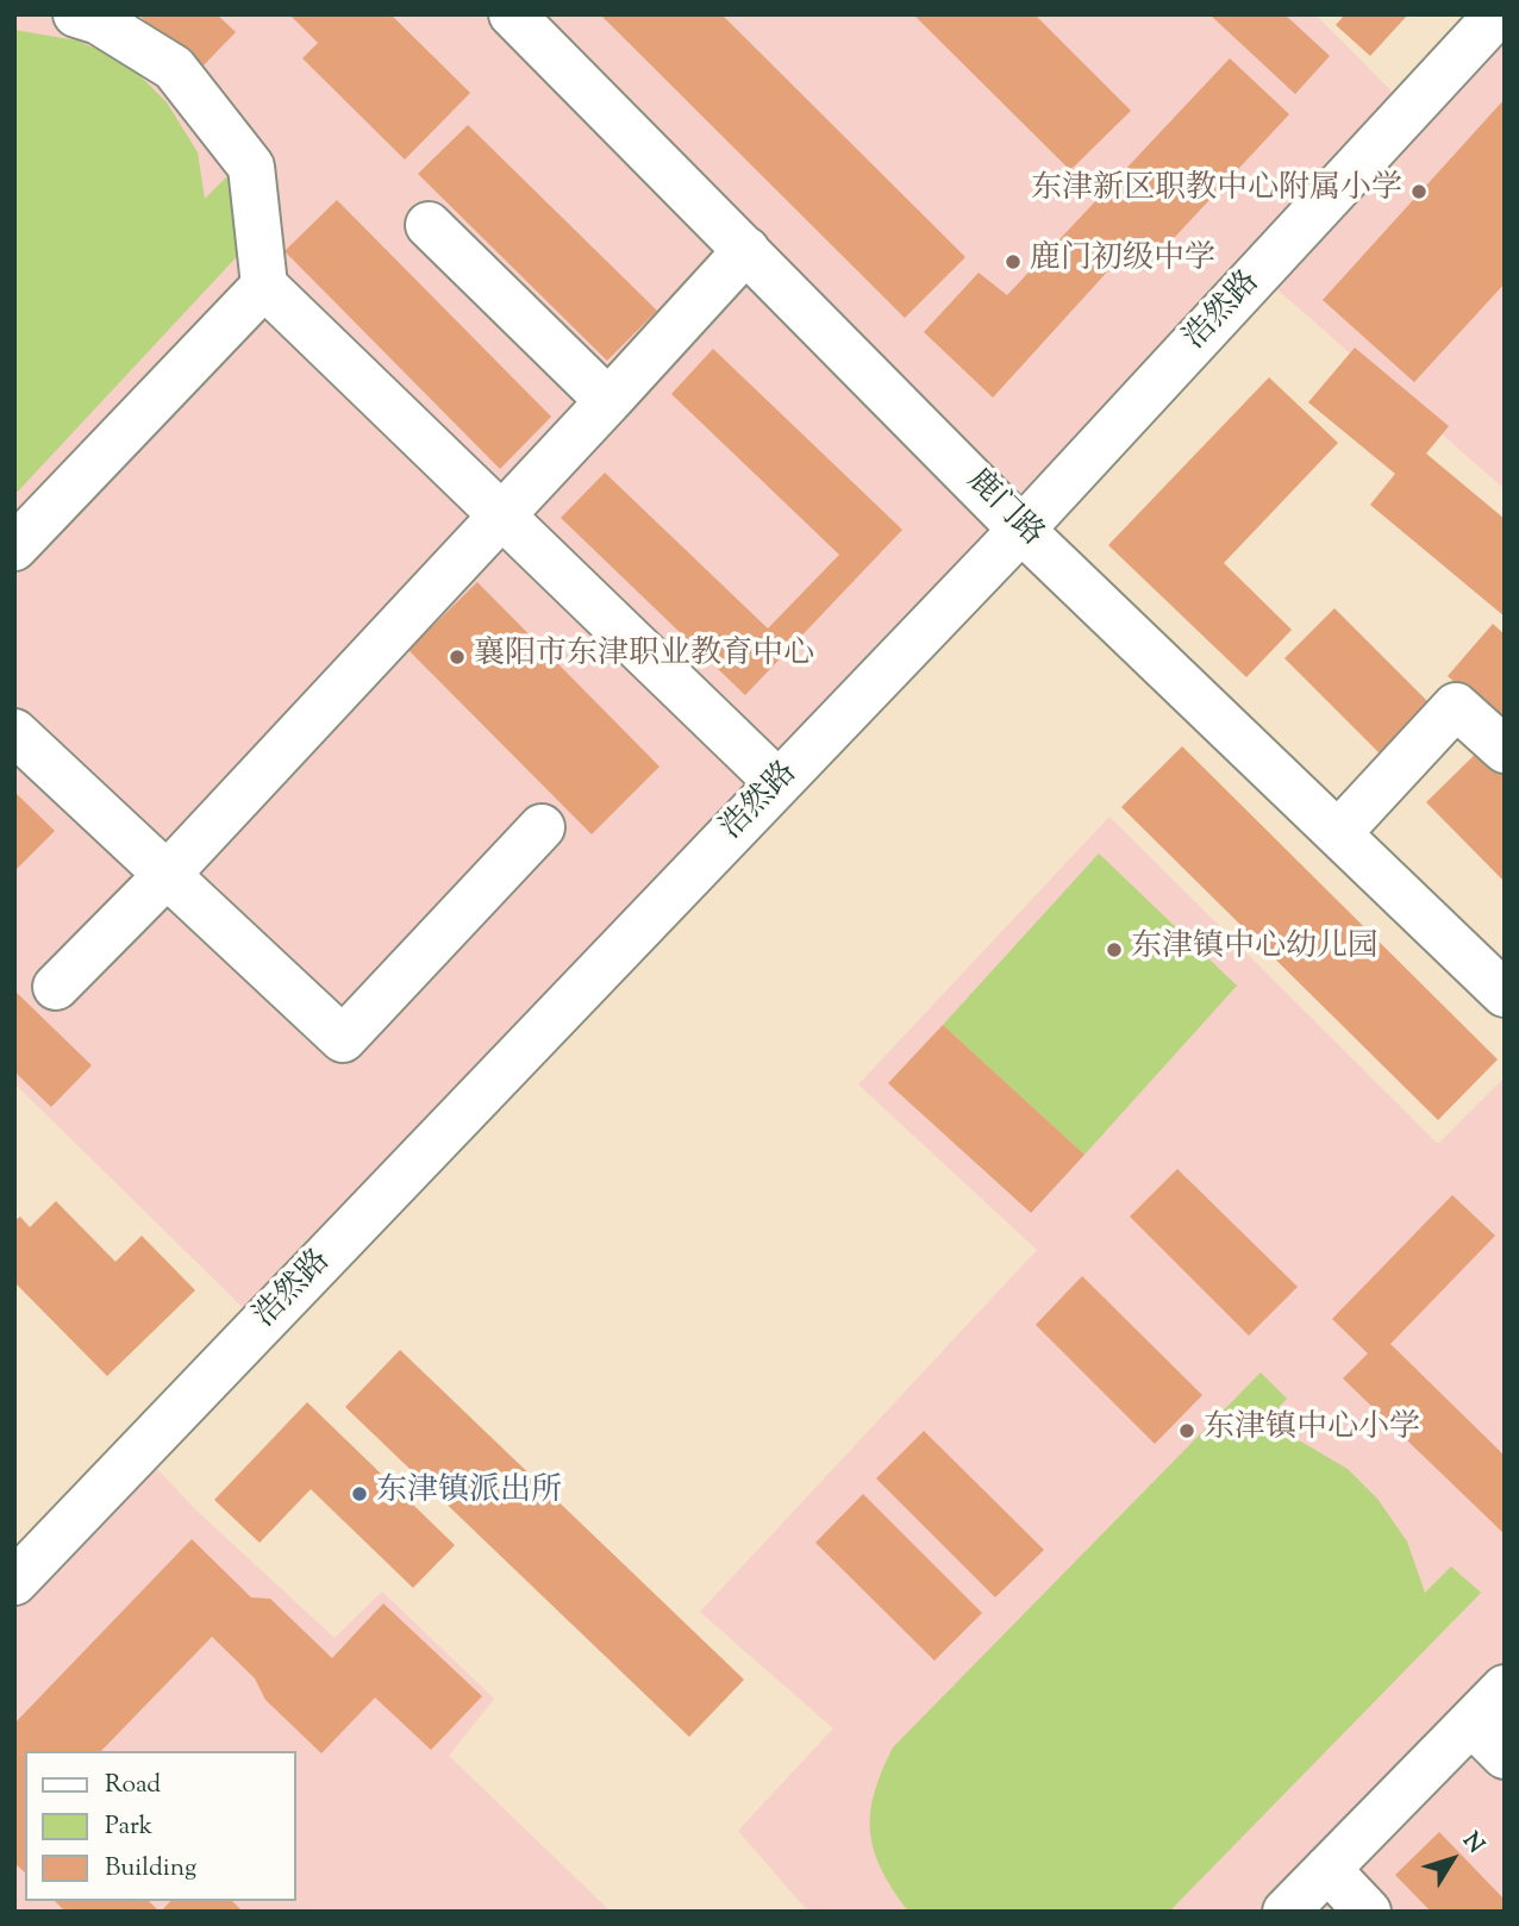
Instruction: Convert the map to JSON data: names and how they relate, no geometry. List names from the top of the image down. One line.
{"streets":{"street":["浩然路","鹿门路"]},"crossings":[["浩然路","鹿门路"]],"places":["东津新区职教中心附属小学","鹿门初级中学","襄阳市东津职业教育中心","东津镇中心幼儿园","东津镇中心小学","东津镇派出所"],"legend":["Road","Park","Building"],"north":"top right"}
